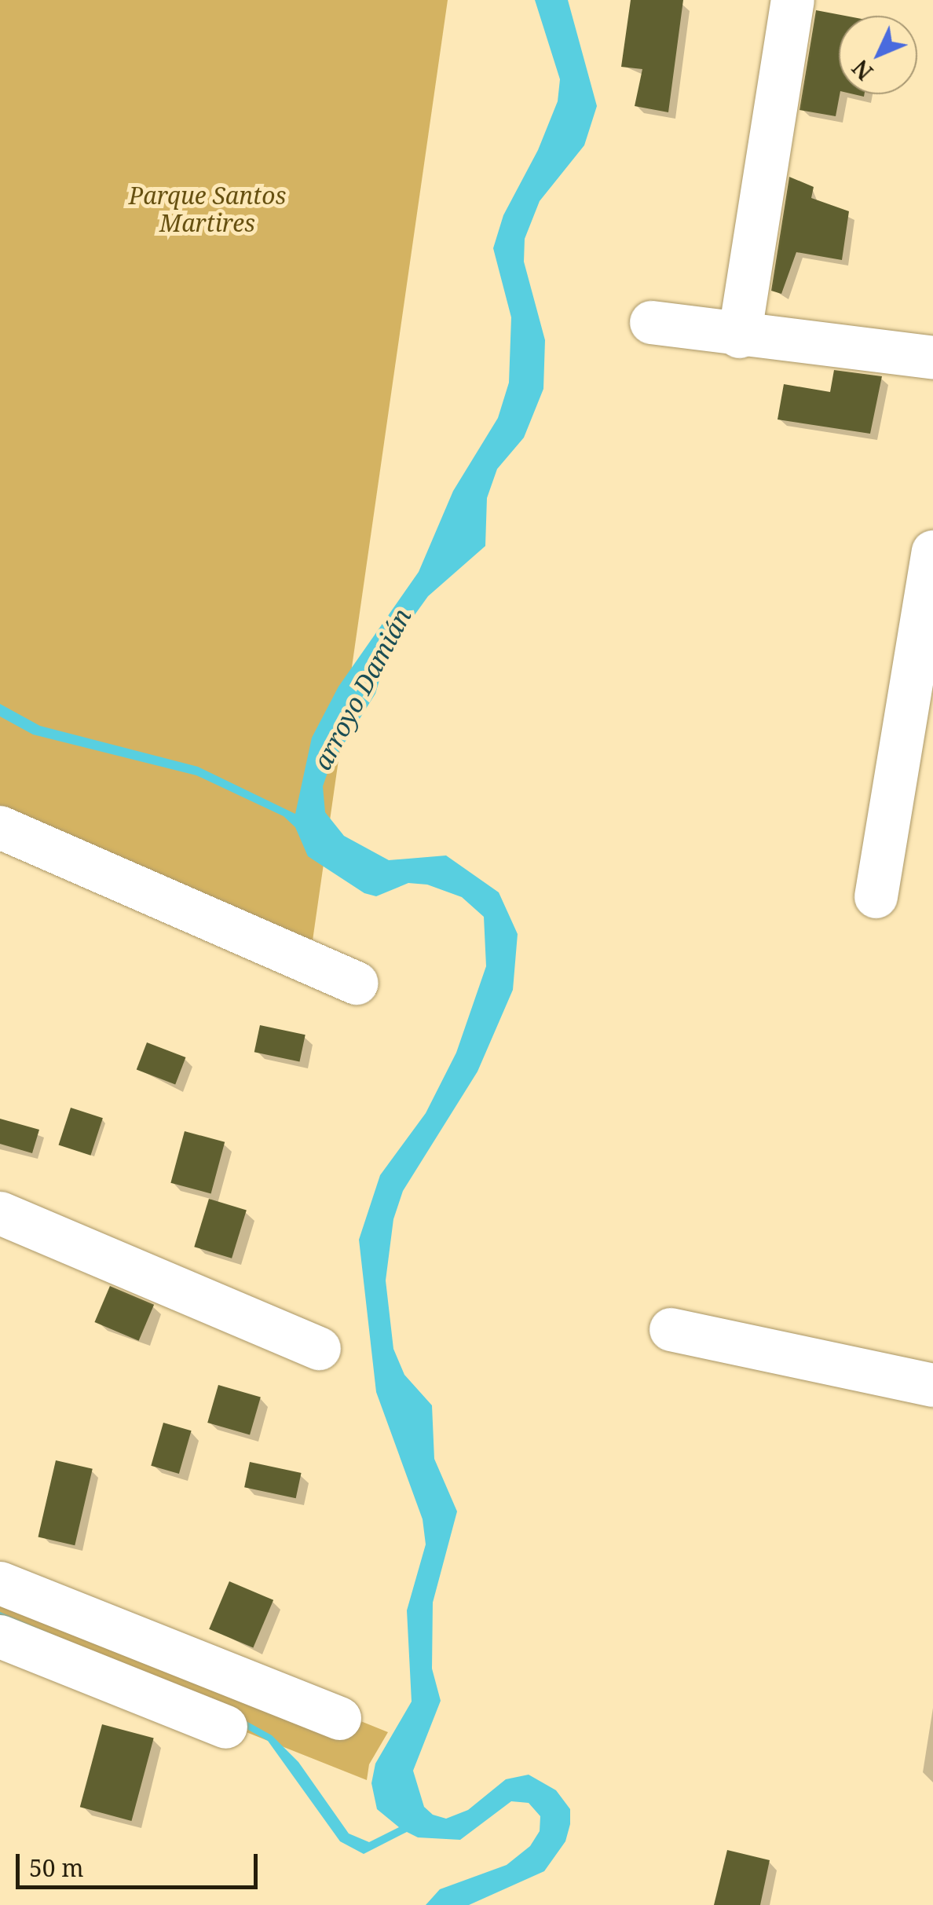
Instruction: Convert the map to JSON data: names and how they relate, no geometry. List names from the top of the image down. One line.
{"water":["arroyo Damián"],"parks":["Parque Santos Martires"],"scale_bar":"50 m","north":"bottom left"}
